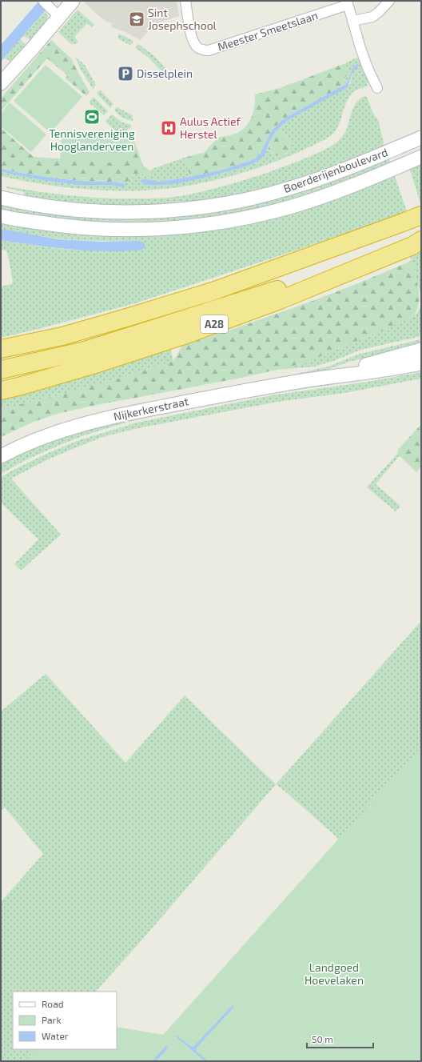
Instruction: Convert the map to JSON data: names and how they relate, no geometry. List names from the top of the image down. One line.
{"streets":{"highway":["A28"],"main road":["Boerderijenboulevard","Nijkerkerstraat"],"street":["Meester Smeetslaan"]},"parks":["Landgoed Hoevelaken"],"places":{"school or university":["Sint Josephschool"],"parking":["Disselplein"],"sports":["Tennisvereniging Hooglanderveen"],"hospital":["Aulus Actief Herstel"]},"legend":["Road","Park","Water"],"scale_bar":"50 m"}
